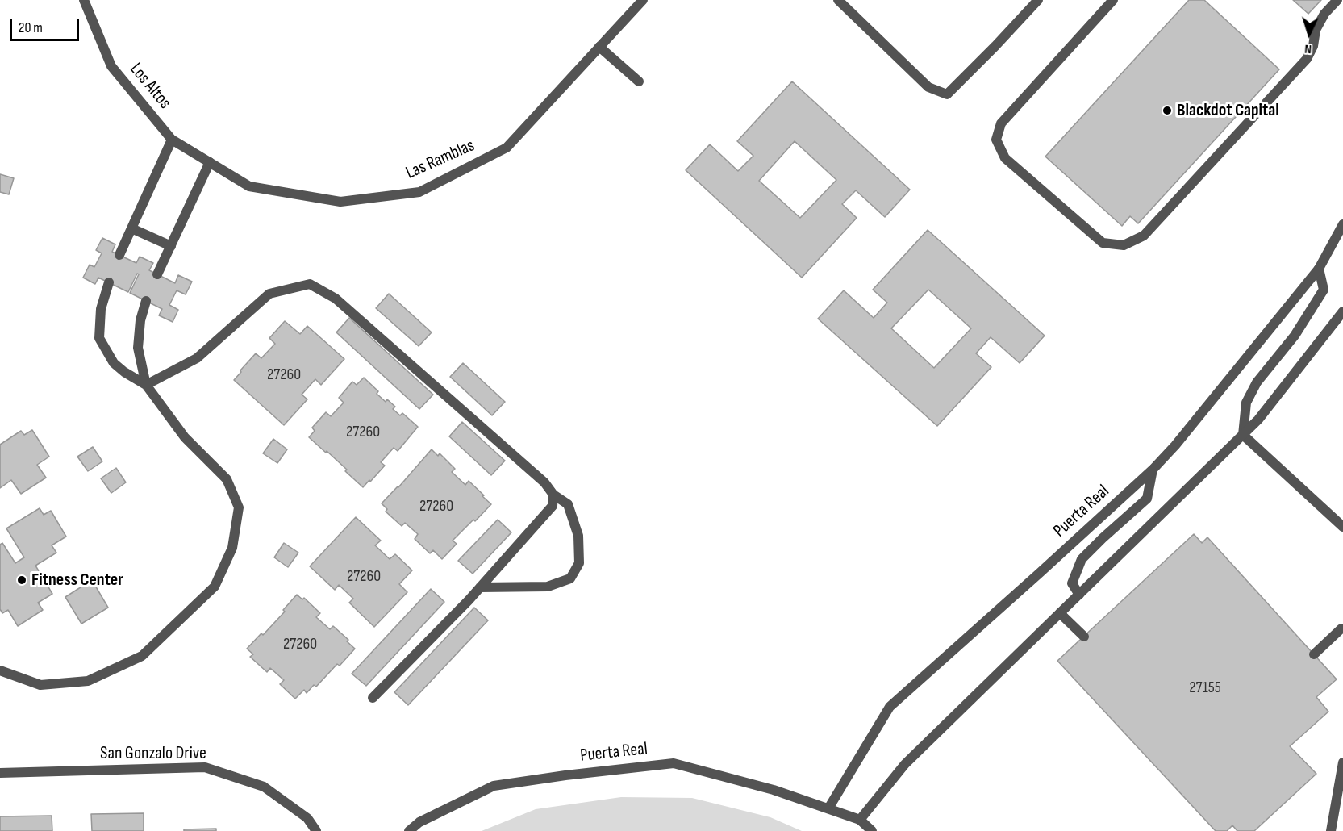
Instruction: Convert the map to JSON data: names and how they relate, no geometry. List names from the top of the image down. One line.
{"streets":{"street":["Los Altos","Las Ramblas","Puerta Real","San Gonzalo Drive"]},"crossings":[["Los Altos","Las Ramblas"]],"places":["Blackdot Capital","Fitness Center"],"house_numbers":["27260","27260","27260","27260","27260","27155"],"scale_bar":"20 m","north":"bottom"}
